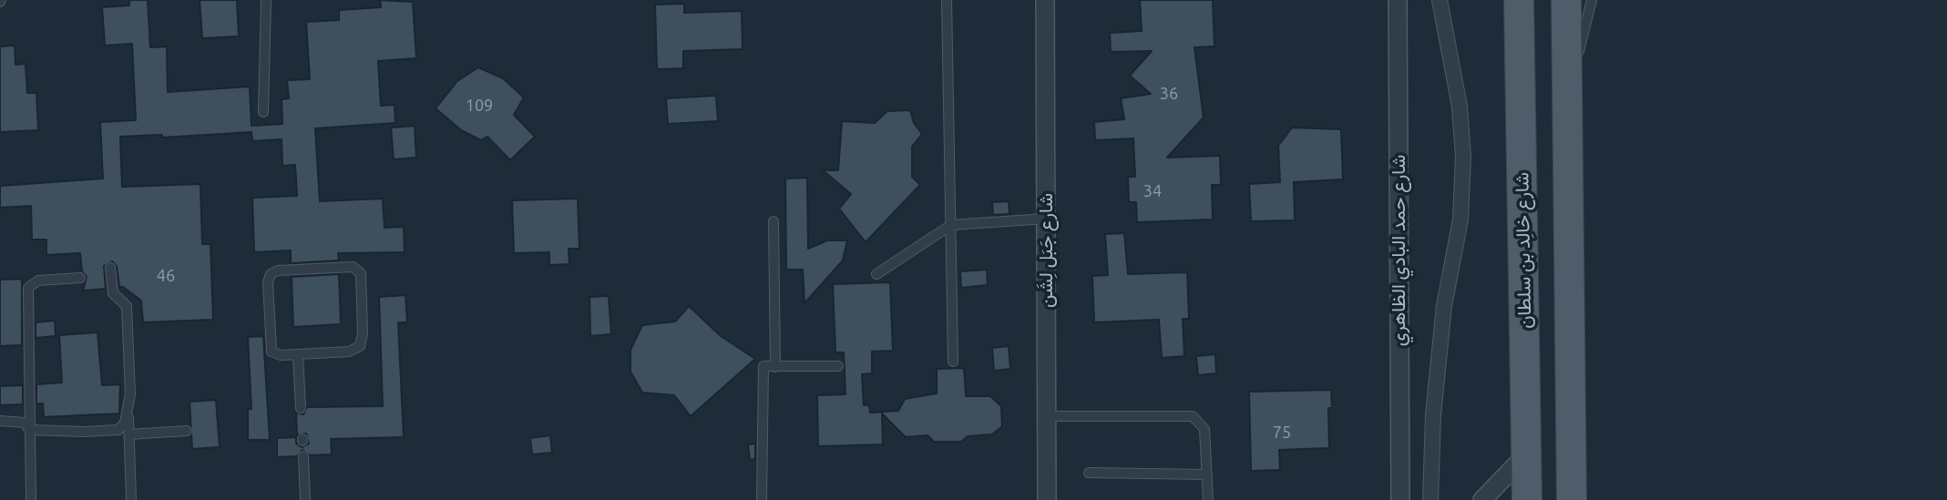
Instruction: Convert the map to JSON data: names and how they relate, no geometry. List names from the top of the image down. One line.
{"streets":{"main road":["شارع خالِد بن سلطان"],"street":["شارع جَبَل لِشَن","شارع حمد البادي الظاهري"]},"house_numbers":["36","109","34","46","75"]}
